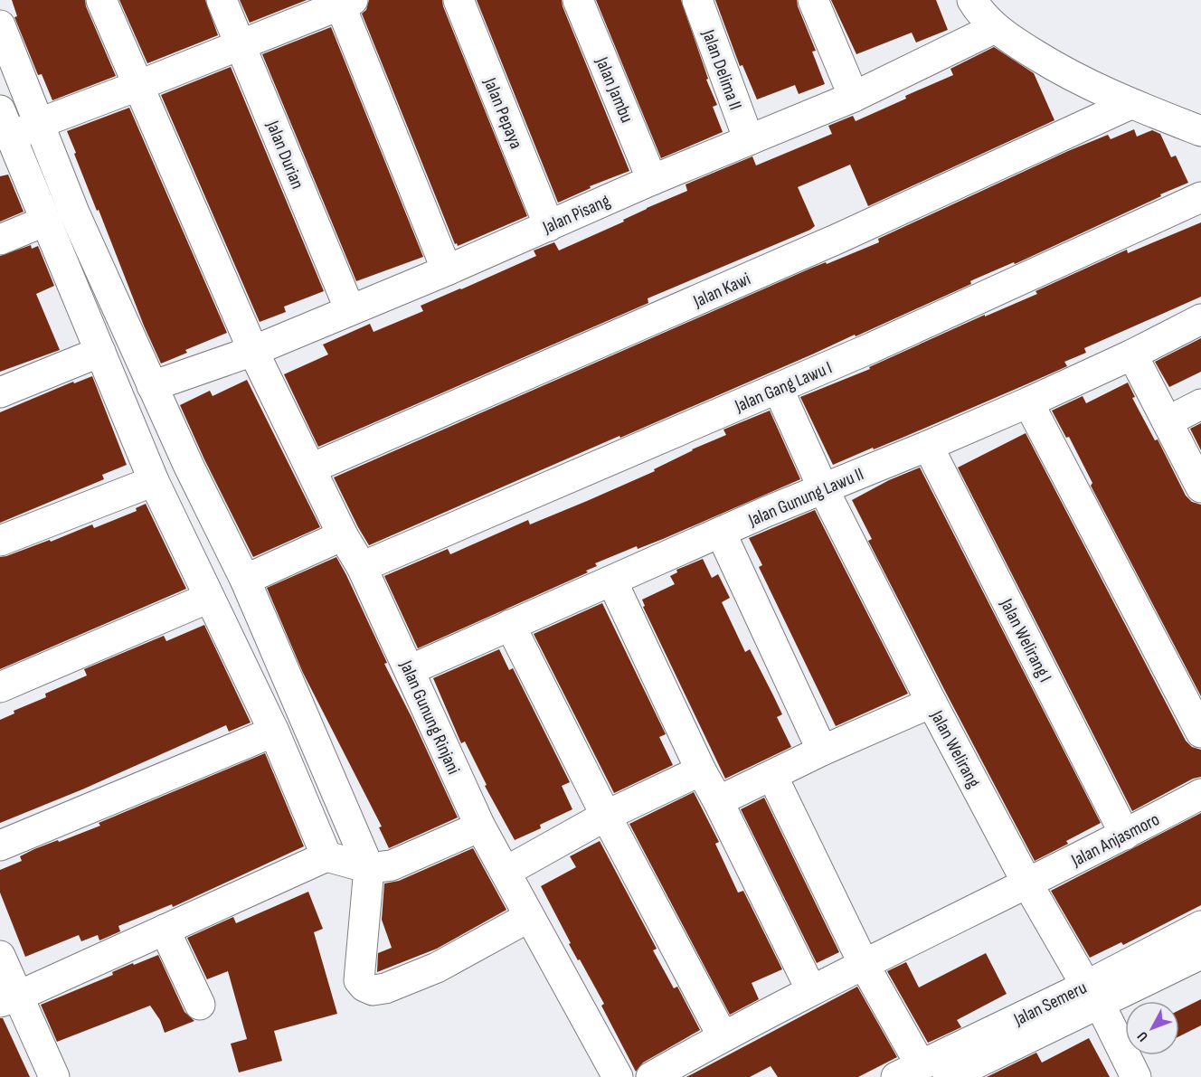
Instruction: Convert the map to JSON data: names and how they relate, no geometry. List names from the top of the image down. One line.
{"streets":{"street":["Jalan Delima II","Jalan Jambu","Jalan Pepaya","Jalan Durian","Jalan Pisang","Jalan Kawi","Jalan Gang Lawu I","Jalan Gunung Lawu II","Jalan Welirang I","Jalan Gunung Rinjani","Jalan Welirang","Jalan Anjasmoro","Jalan Semeru"]},"crossings":[["Jalan Delima II","Jalan Pisang"],["Jalan Jambu","Jalan Pisang"],["Jalan Pepaya","Jalan Pisang"],["Jalan Durian","Jalan Pisang"],["Jalan Pisang","Jalan Gunung Rinjani"],["Jalan Kawi","Jalan Gunung Rinjani"],["Jalan Gang Lawu I","Jalan Gunung Rinjani"],["Jalan Gang Lawu I","Jalan Welirang"],["Jalan Gunung Lawu II","Jalan Welirang I"],["Jalan Gunung Lawu II","Jalan Gunung Rinjani"],["Jalan Gunung Lawu II","Jalan Welirang"],["Jalan Welirang I","Jalan Anjasmoro"],["Jalan Welirang","Jalan Anjasmoro"],["Jalan Welirang","Jalan Semeru"]],"north":"bottom left"}
